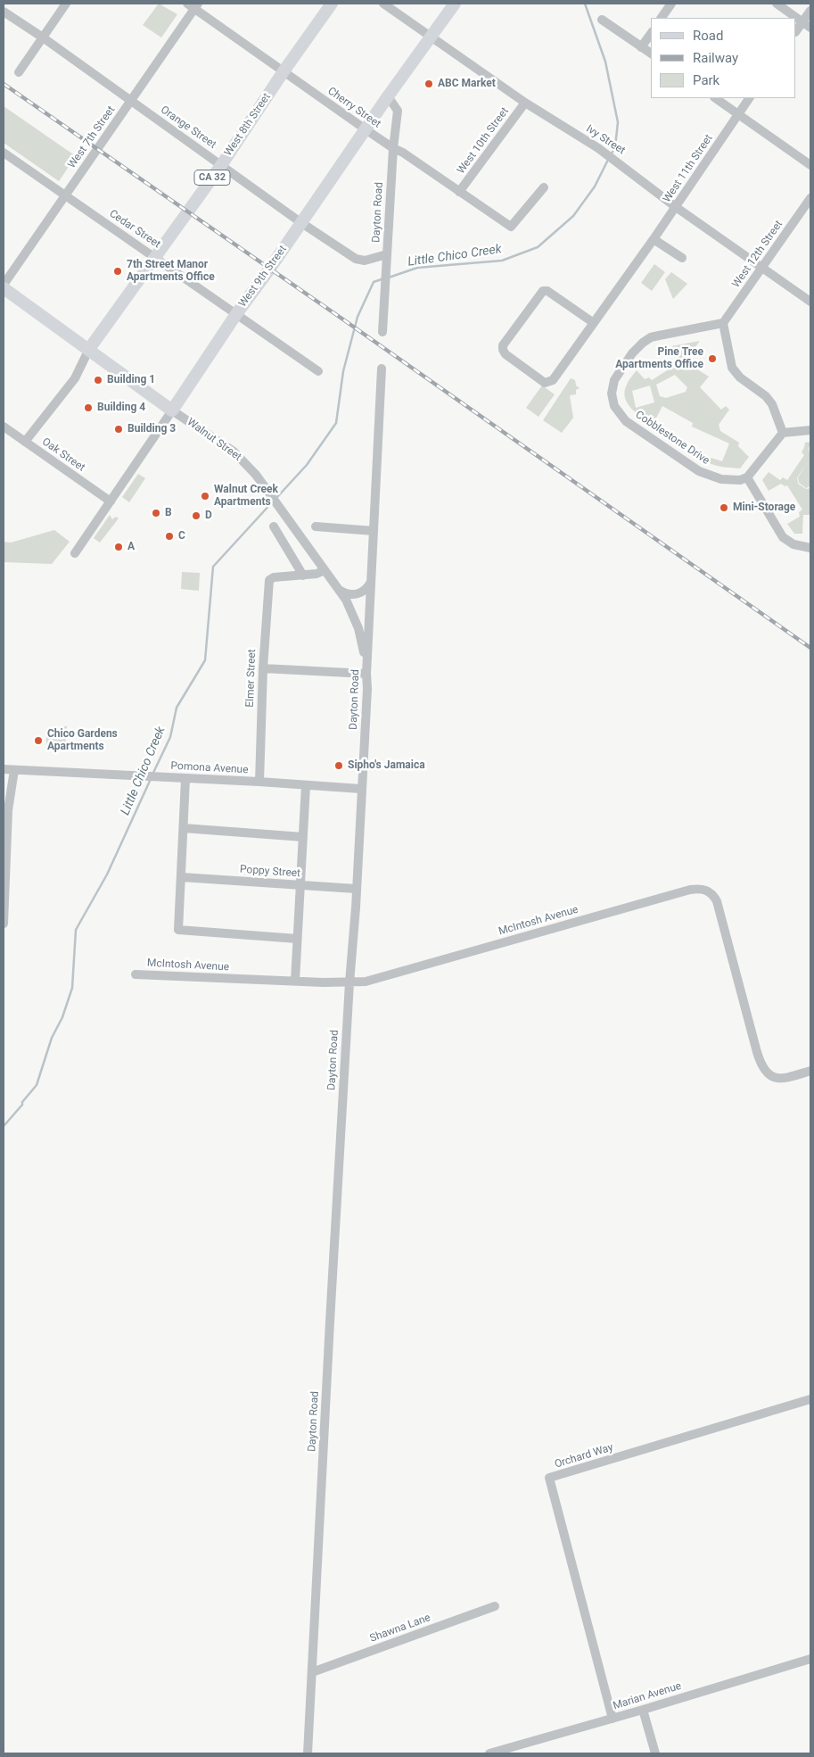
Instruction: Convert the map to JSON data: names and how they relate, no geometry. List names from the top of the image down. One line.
{"streets":{"main road":["West 8th Street","CA 32","West 9th Street","Walnut Street"],"street":["Cherry Street","Orange Street","West 7th Street","Ivy Street","West 10th Street","West 11th Street","Dayton Road","Cedar Street","West 12th Street","Cobblestone Drive","Oak Street","Elmer Street","Pomona Avenue","Poppy Street","McIntosh Avenue","Orchard Way","Shawna Lane","Marian Avenue"]},"crossings":[["Cherry Street","West 8th Street"],["Cherry Street","West 7th Street"],["Cherry Street","West 10th Street"],["Cherry Street","Dayton Road"],["Cherry Street","West 9th Street"],["West 8th Street","Orange Street"],["West 8th Street","Cedar Street"],["West 8th Street","Walnut Street"],["West 8th Street","Oak Street"],["Orange Street","West 7th Street"],["Orange Street","Dayton Road"],["Orange Street","West 9th Street"],["West 7th Street","Cedar Street"],["West 7th Street","Walnut Street"],["Ivy Street","West 10th Street"],["Ivy Street","West 11th Street"],["Ivy Street","West 12th Street"],["Ivy Street","West 9th Street"],["Dayton Road","West 9th Street"],["Dayton Road","Walnut Street"],["Dayton Road","Pomona Avenue"],["Dayton Road","Poppy Street"],["Dayton Road","McIntosh Avenue"],["Dayton Road","Shawna Lane"],["Cedar Street","West 9th Street"],["West 12th Street","Cobblestone Drive"],["West 9th Street","Walnut Street"],["West 9th Street","Oak Street"],["Elmer Street","Pomona Avenue"],["Orchard Way","Marian Avenue"]],"water":["Little Chico Creek"],"places":["ABC Market","7th Street Manor Apartments Office","Pine Tree Apartments Office","Building 1","Building 4","Building 3","Walnut Creek Apartments","Mini-Storage","B","D","C","A","Chico Gardens Apartments","Sipho's Jamaica"],"legend":["Road","Railway","Park"]}
